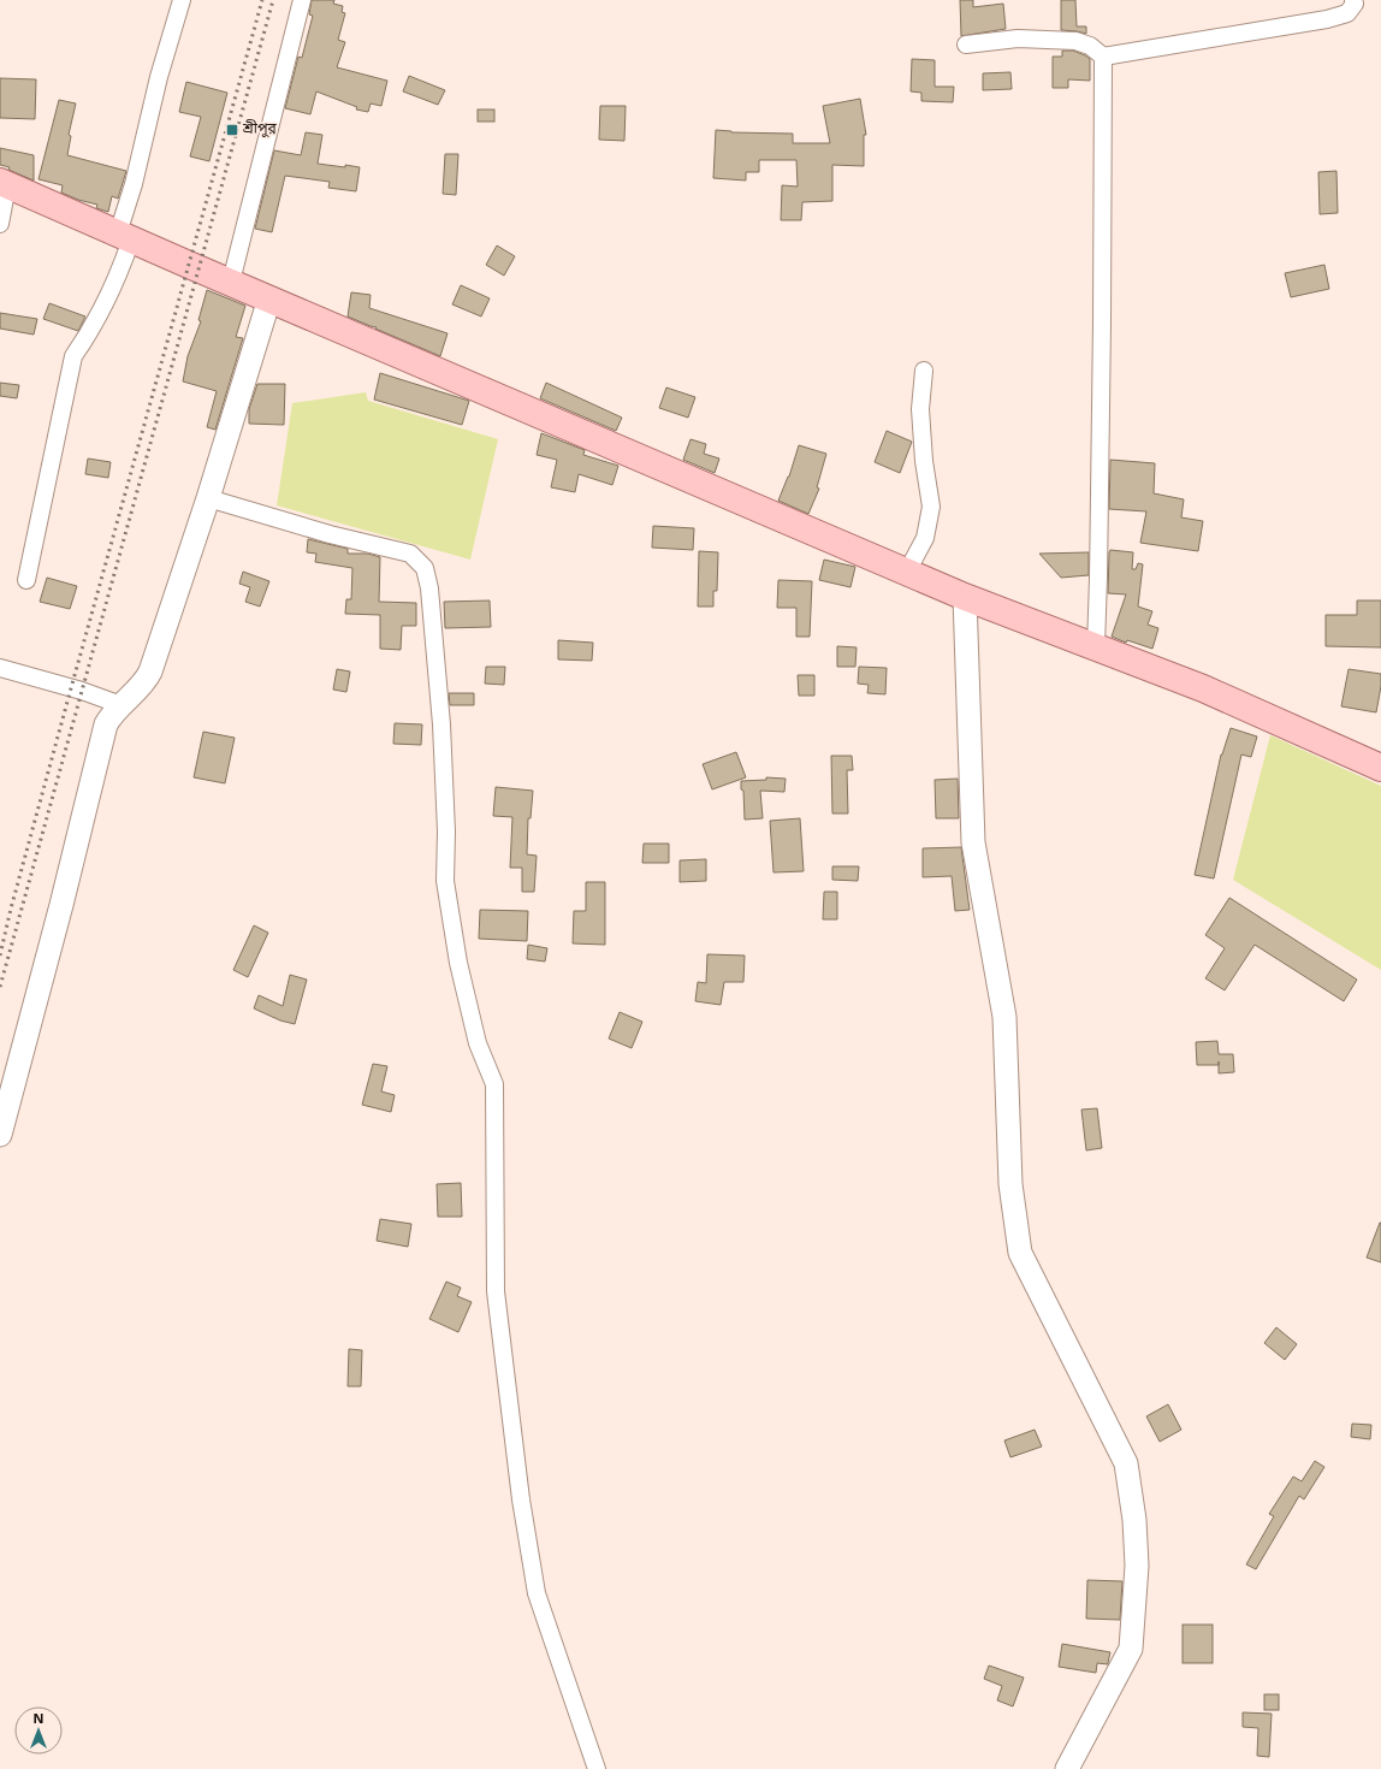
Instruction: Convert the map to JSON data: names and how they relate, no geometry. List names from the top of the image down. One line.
{"places":{"transit":["শ্রীপুর"]},"north":"top"}
